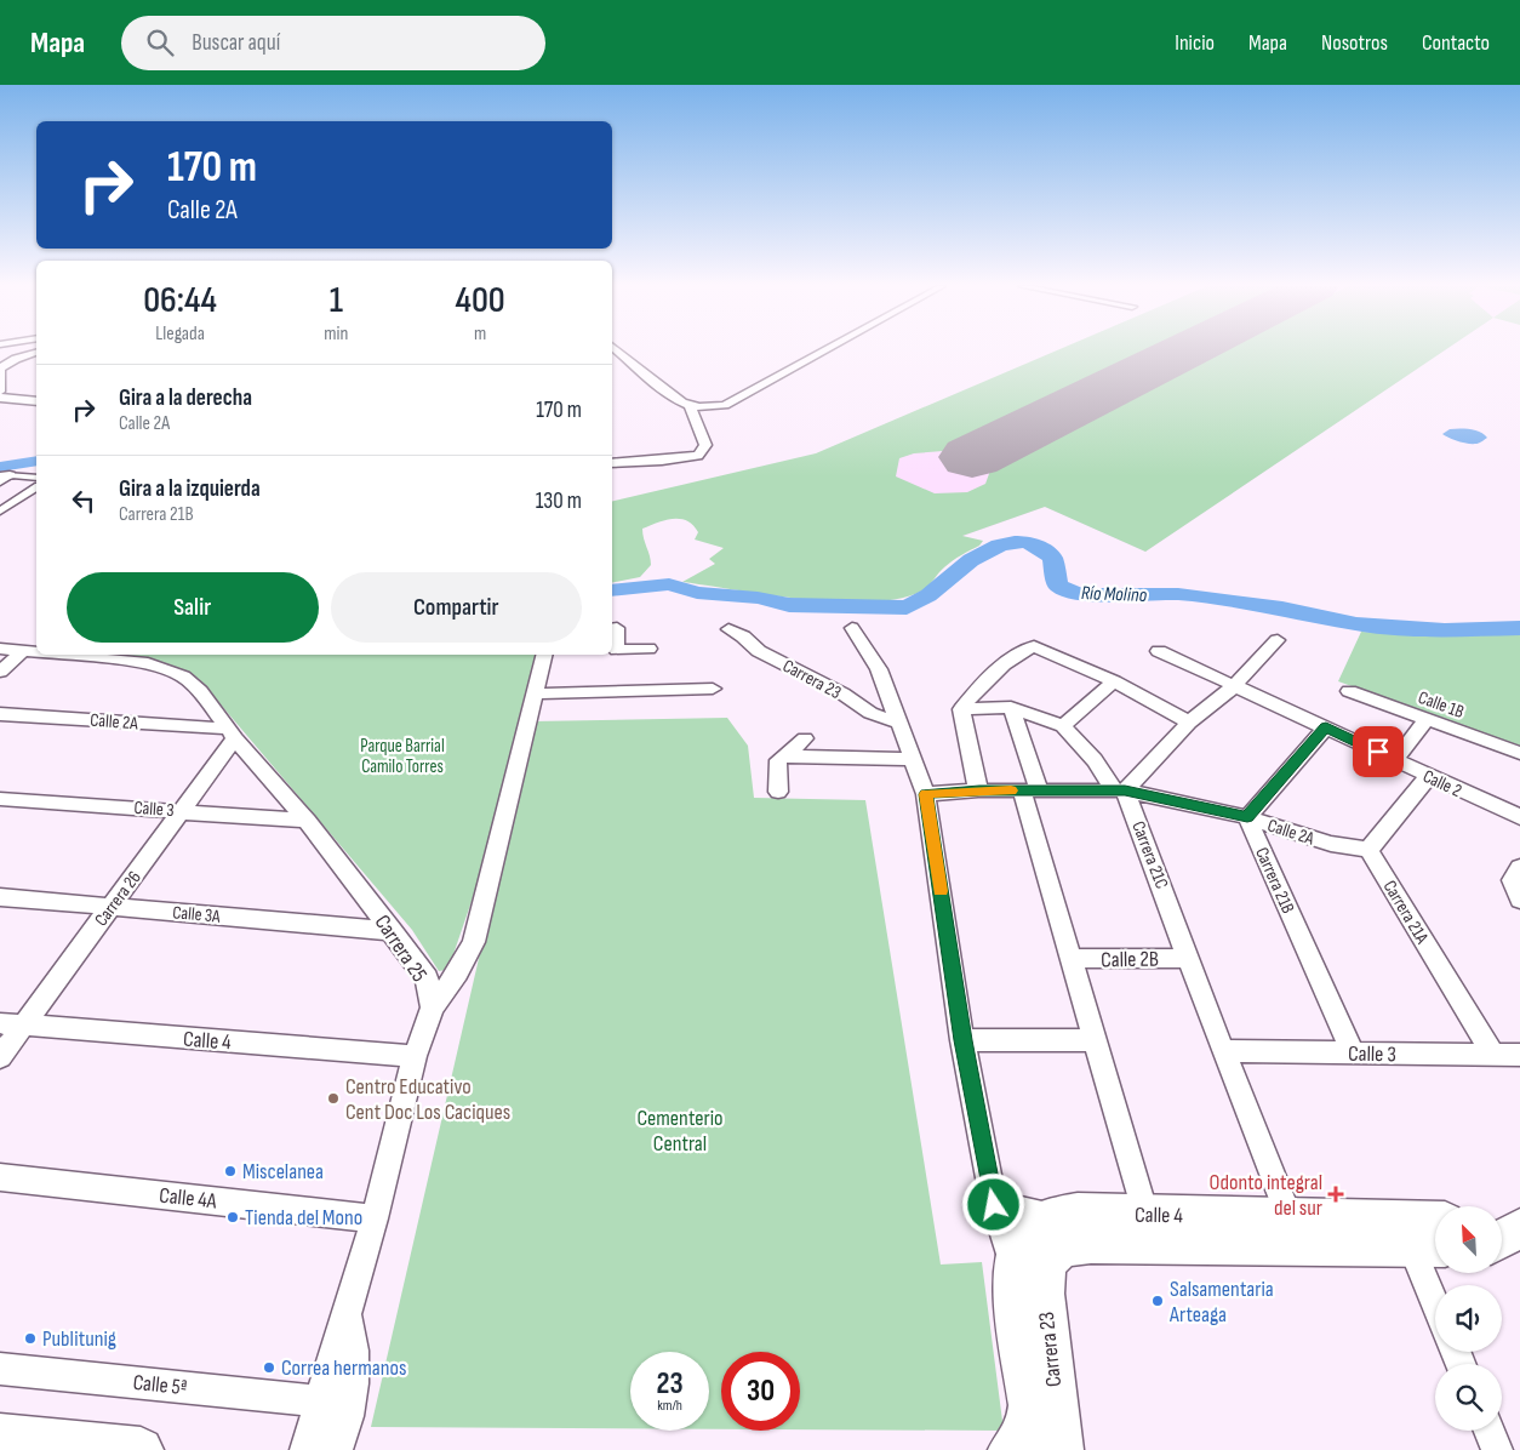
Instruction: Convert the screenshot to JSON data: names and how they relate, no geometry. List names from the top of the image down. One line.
{"streets":{"main road":["Carrera 23","Calle 4"],"street":["Calle 1B","Calle 2A","Calle 2","Calle 3","Carrera 21C","Carrera 21B","Carrera 26","Carrera 21A","Calle 3A","Carrera 25","Calle 2B","Calle 4A","Calle 5ª"]},"crossings":[["Carrera 23","Calle 2A"],["Carrera 23","Calle 4"],["Calle 2A","Carrera 21C"],["Calle 2A","Carrera 21B"],["Calle 2A","Carrera 26"],["Calle 2A","Carrera 21A"],["Calle 2A","Carrera 25"],["Calle 3","Carrera 21C"],["Calle 3","Carrera 21B"],["Calle 3","Carrera 26"],["Calle 3","Carrera 21A"],["Calle 3","Carrera 25"],["Carrera 21C","Calle 2B"],["Carrera 21C","Calle 4"],["Carrera 26","Calle 3A"],["Carrera 26","Carrera 25"],["Carrera 26","Calle 4"],["Calle 3A","Carrera 25"]],"water":["Río Molino"],"parks":["Parque Barrial Camilo Torres","Cementerio Central"],"places":{"other":["Centro Educativo Cent Doc Los Caciques","Miscelanea","Tienda del Mono","Salsamentaria Arteaga","Publitunig","Correa hermanos"],"health":["Odonto integral del sur"]},"north":"top left","page":{"header":"Mapa","search":"Buscar aquí","nav":["Inicio","Mapa","Nosotros","Contacto"],"turn":["170 m","Calle 2A"],"eta":["06:44","Llegada","1","min","400","m"],"list":[{"name":"Gira a la derecha","note":"Calle 2A","value":"170 m"},{"name":"Gira a la izquierda","note":"Carrera 21B","value":"130 m"}],"buttons":["Salir","Compartir"],"speed":"23 km/h","limit":"30"}}
